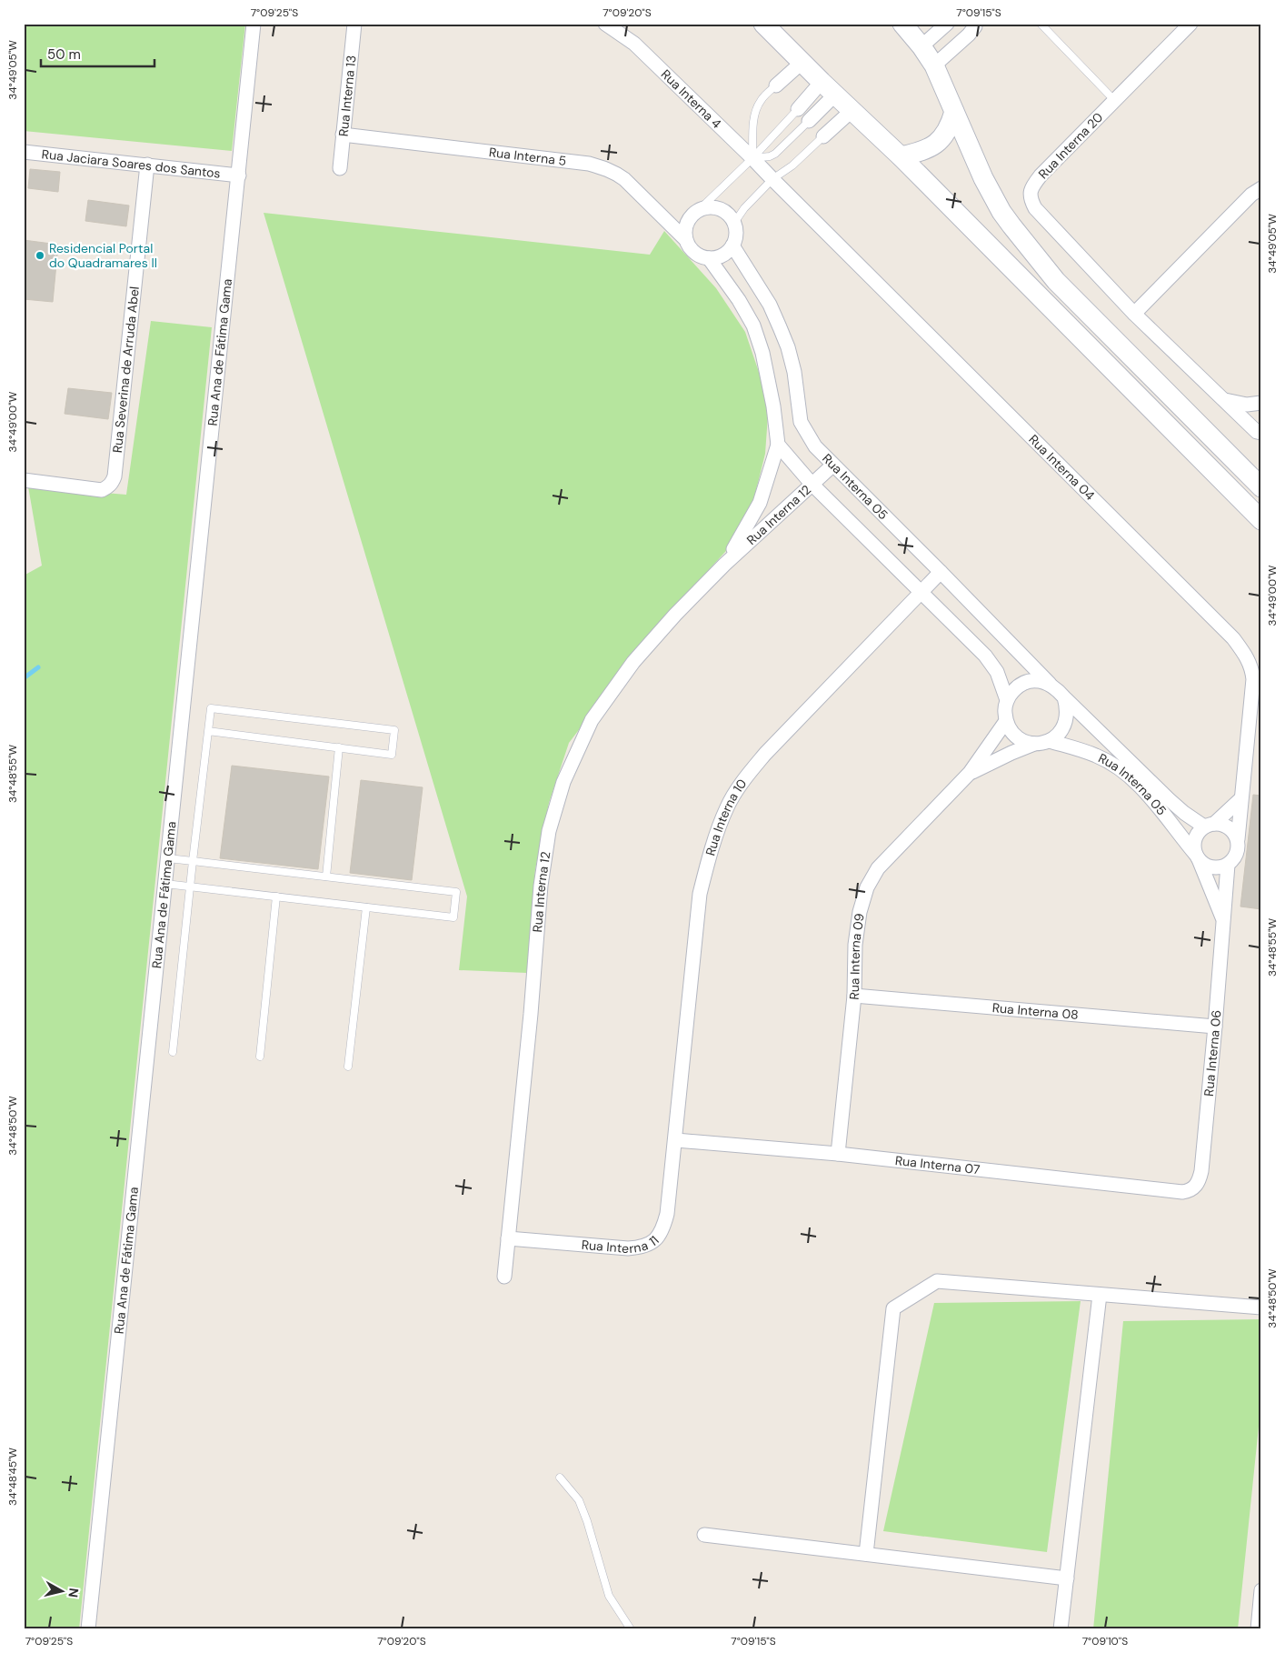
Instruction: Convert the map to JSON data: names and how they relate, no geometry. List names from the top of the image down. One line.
{"streets":{"street":["Rua Interna 13","Rua Interna 4","Rua Interna 20","Rua Interna 5","Rua Jaciara Soares dos Santos","Rua Ana de Fátima Gama","Rua Severina de Arruda Abel","Rua Interna 04","Rua Interna 05","Rua Interna 12","Rua Interna 10","Rua Interna 09","Rua Interna 08","Rua Interna 06","Rua Interna 07","Rua Interna 11"]},"crossings":[["Rua Interna 13","Rua Interna 5"],["Rua Interna 4","Rua Interna 04"],["Rua Interna 5","Rua Interna 05"],["Rua Jaciara Soares dos Santos","Rua Ana de Fátima Gama"],["Rua Jaciara Soares dos Santos","Rua Severina de Arruda Abel"],["Rua Interna 04","Rua Interna 05"],["Rua Interna 04","Rua Interna 06"],["Rua Interna 05","Rua Interna 12"],["Rua Interna 05","Rua Interna 10"],["Rua Interna 05","Rua Interna 09"],["Rua Interna 05","Rua Interna 06"],["Rua Interna 12","Rua Interna 11"],["Rua Interna 10","Rua Interna 07"],["Rua Interna 10","Rua Interna 11"],["Rua Interna 09","Rua Interna 08"],["Rua Interna 09","Rua Interna 07"],["Rua Interna 08","Rua Interna 06"],["Rua Interna 06","Rua Interna 07"],["Rua Interna 07","Rua Interna 11"]],"places":["Residencial Portal do Quadramares II"],"scale_bar":"50 m","north":"right","coordinates":["7°09'25\"S","7°09'20\"S","7°09'15\"S","34°49'05\"W","34°49'00\"W","34°48'55\"W","34°48'50\"W","34°48'45\"W","7°09'10\"S"]}
